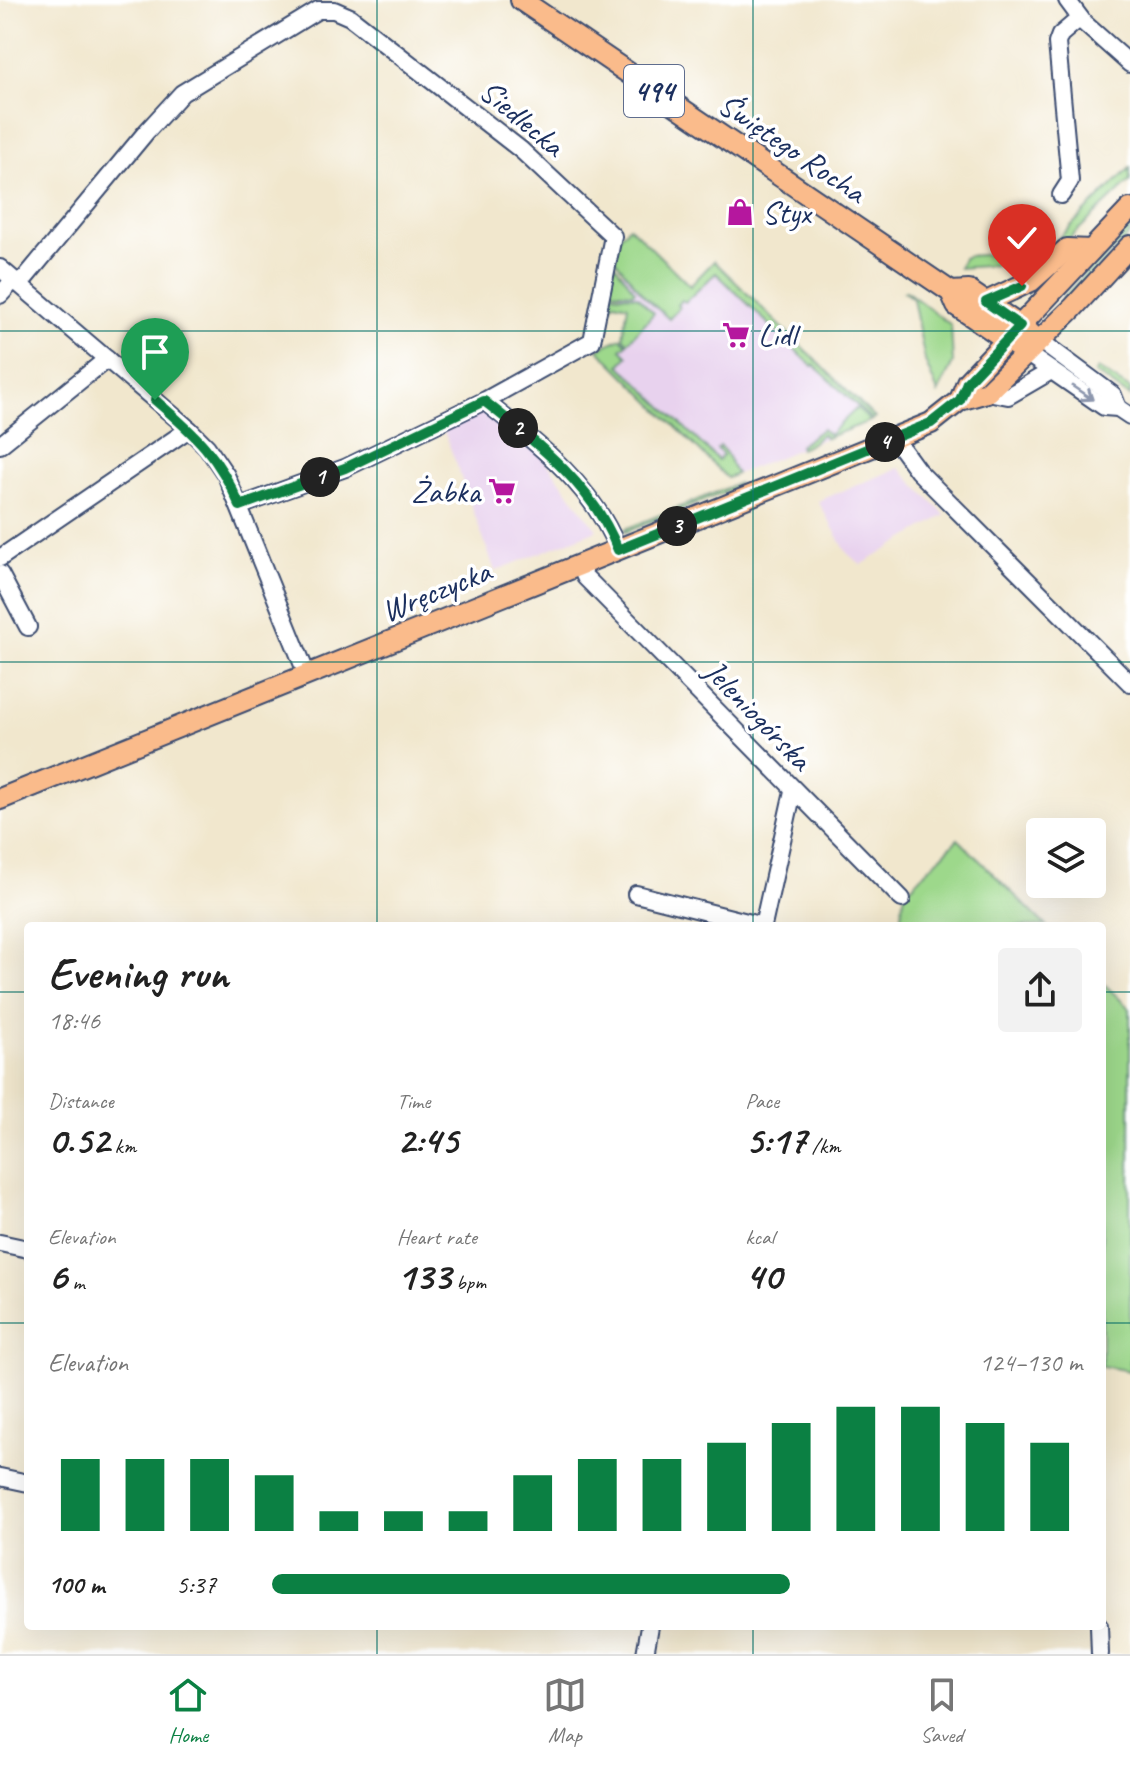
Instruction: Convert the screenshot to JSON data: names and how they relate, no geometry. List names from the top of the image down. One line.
{"streets":{"main road":["494","Świętego Rocha","Wręczycka"],"street":["Siedlecka","Jeleniogórska"]},"crossings":[["Świętego Rocha","Wręczycka"],["Wręczycka","Jeleniogórska"]],"places":{"shop":["Styx"],"supermarket":["Lidl","Żabka"]},"page":{"pins":["2","4","1","3"],"heading":["Evening run","18:46"],"stats":[["Distance","0.52 km"],["Time","2:45"],["Pace","5:17 /km"],["Elevation","6 m"],["Heart rate","133 bpm"],["kcal","40"]],"chart":["Elevation","124–130 m"],"list":[{"name":"100 m","note":"5:37"}],"tabs":["Home","Map","Saved"]}}
